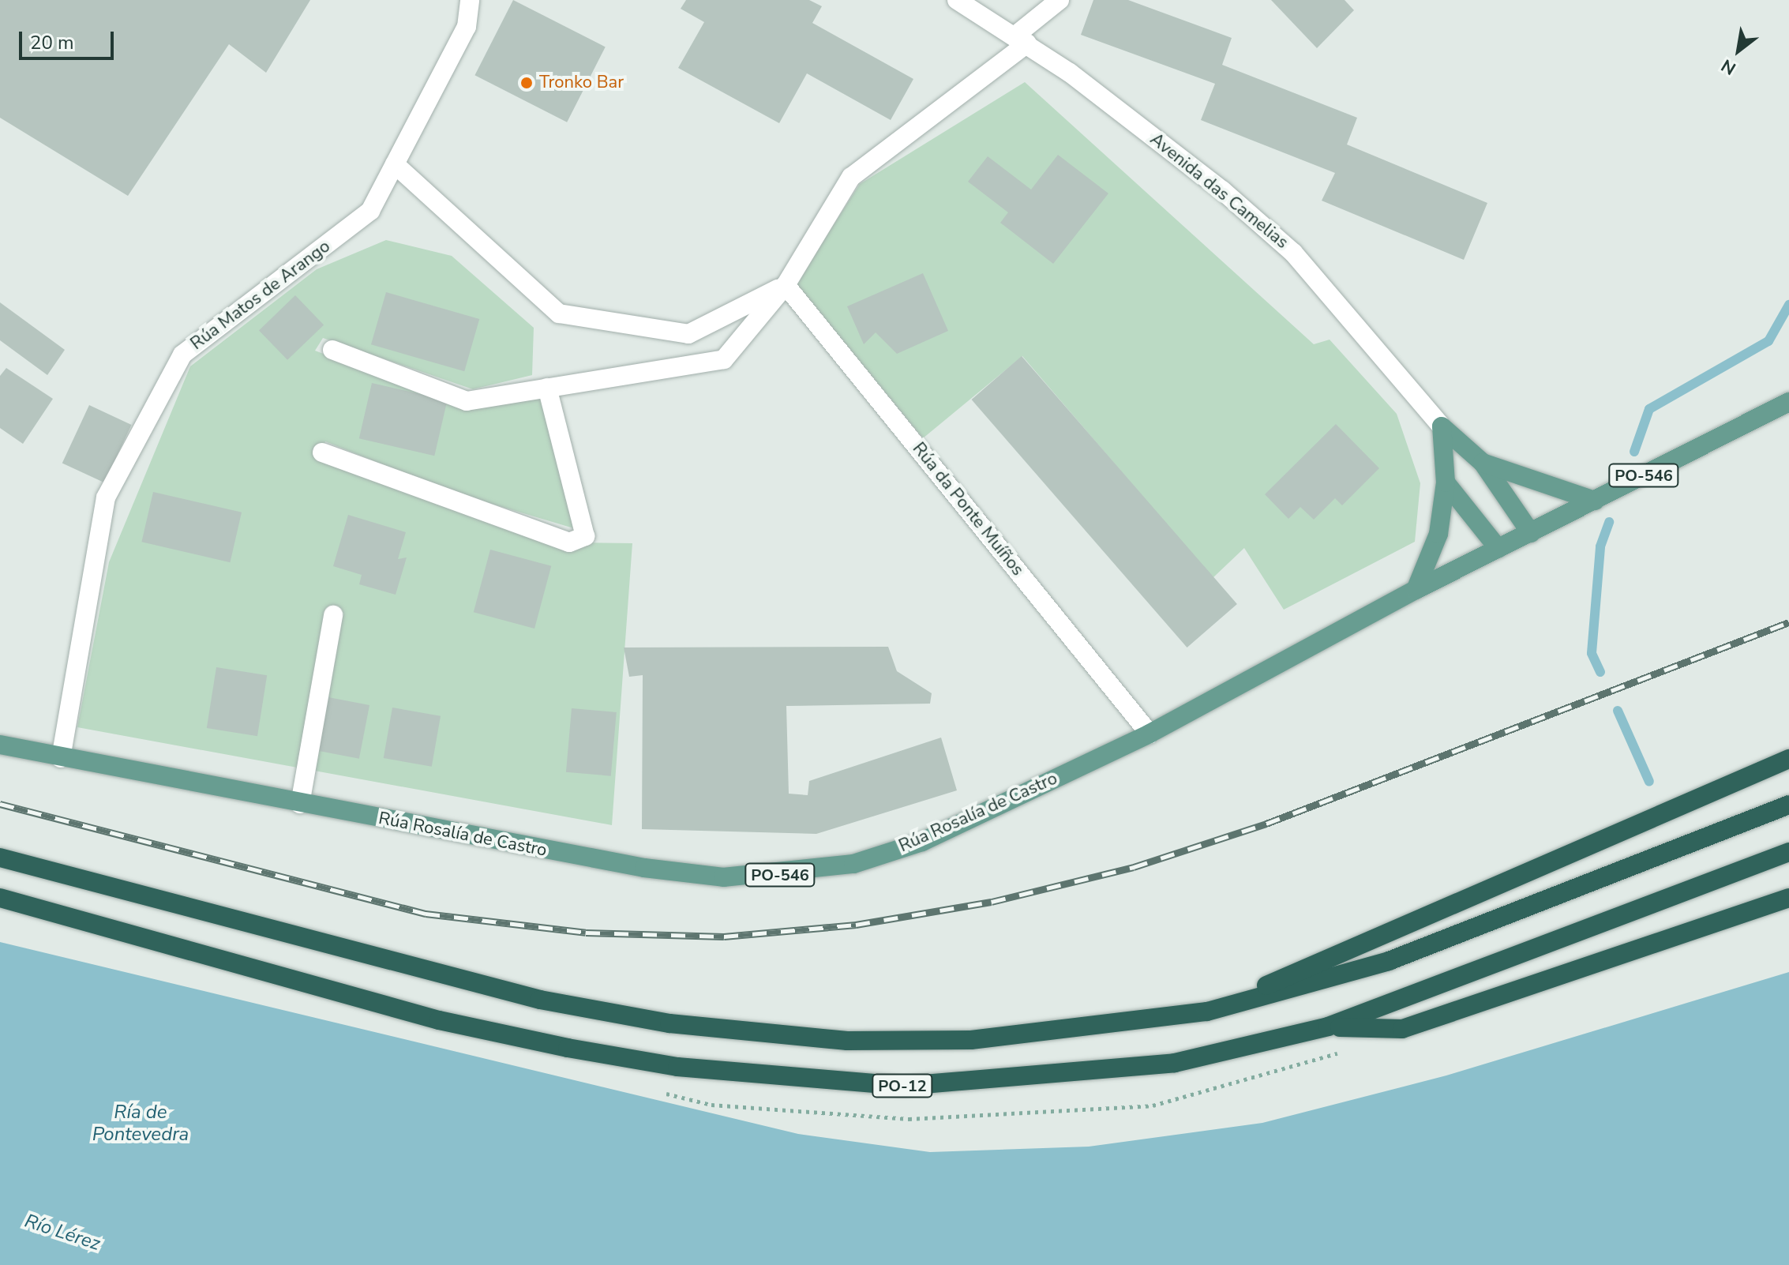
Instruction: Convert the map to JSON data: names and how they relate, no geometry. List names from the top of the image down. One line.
{"streets":{"highway":["PO-12"],"main road":["PO-546","Rúa Rosalía de Castro"],"street":["Avenida das Camelias","Rúa Matos de Arango","Rúa da Ponte Muíños"]},"crossings":[["Rúa Matos de Arango","Rúa Rosalía de Castro"],["PO-546","Rúa Rosalía de Castro"],["Rúa da Ponte Muíños","Rúa Rosalía de Castro"]],"water":["Ría de Pontevedra","Río Lérez"],"places":["Tronko Bar"],"scale_bar":"20 m","north":"bottom left"}
